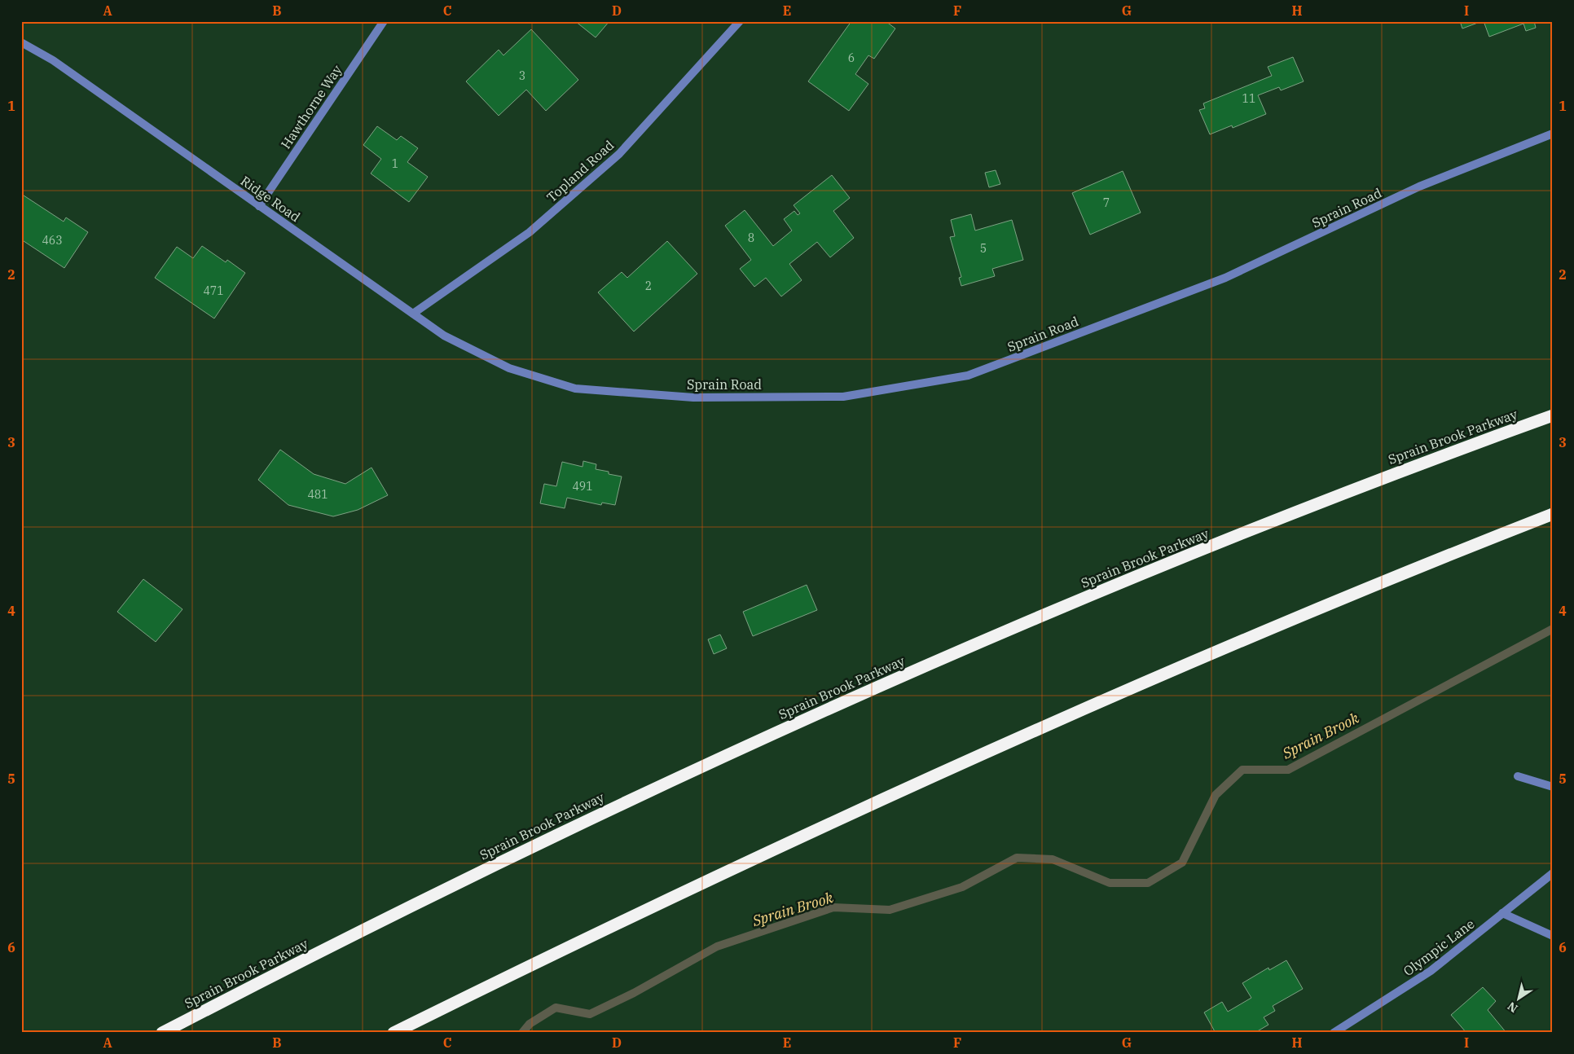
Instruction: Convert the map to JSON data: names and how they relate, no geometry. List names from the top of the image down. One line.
{"streets":{"highway":["Sprain Brook Parkway"],"street":["Hawthorne Way","Topland Road","Ridge Road","Sprain Road","Olympic Lane"]},"crossings":[["Hawthorne Way","Ridge Road"],["Topland Road","Ridge Road"],["Ridge Road","Sprain Road"]],"water":["Sprain Brook"],"house_numbers":["6","3","11","1","7","8","463","5","2","471","491","481"],"north":"bottom left","grid":{"columns":["A","B","C","D","E","F","G","H","I"],"rows":["1","2","3","4","5","6"]}}
